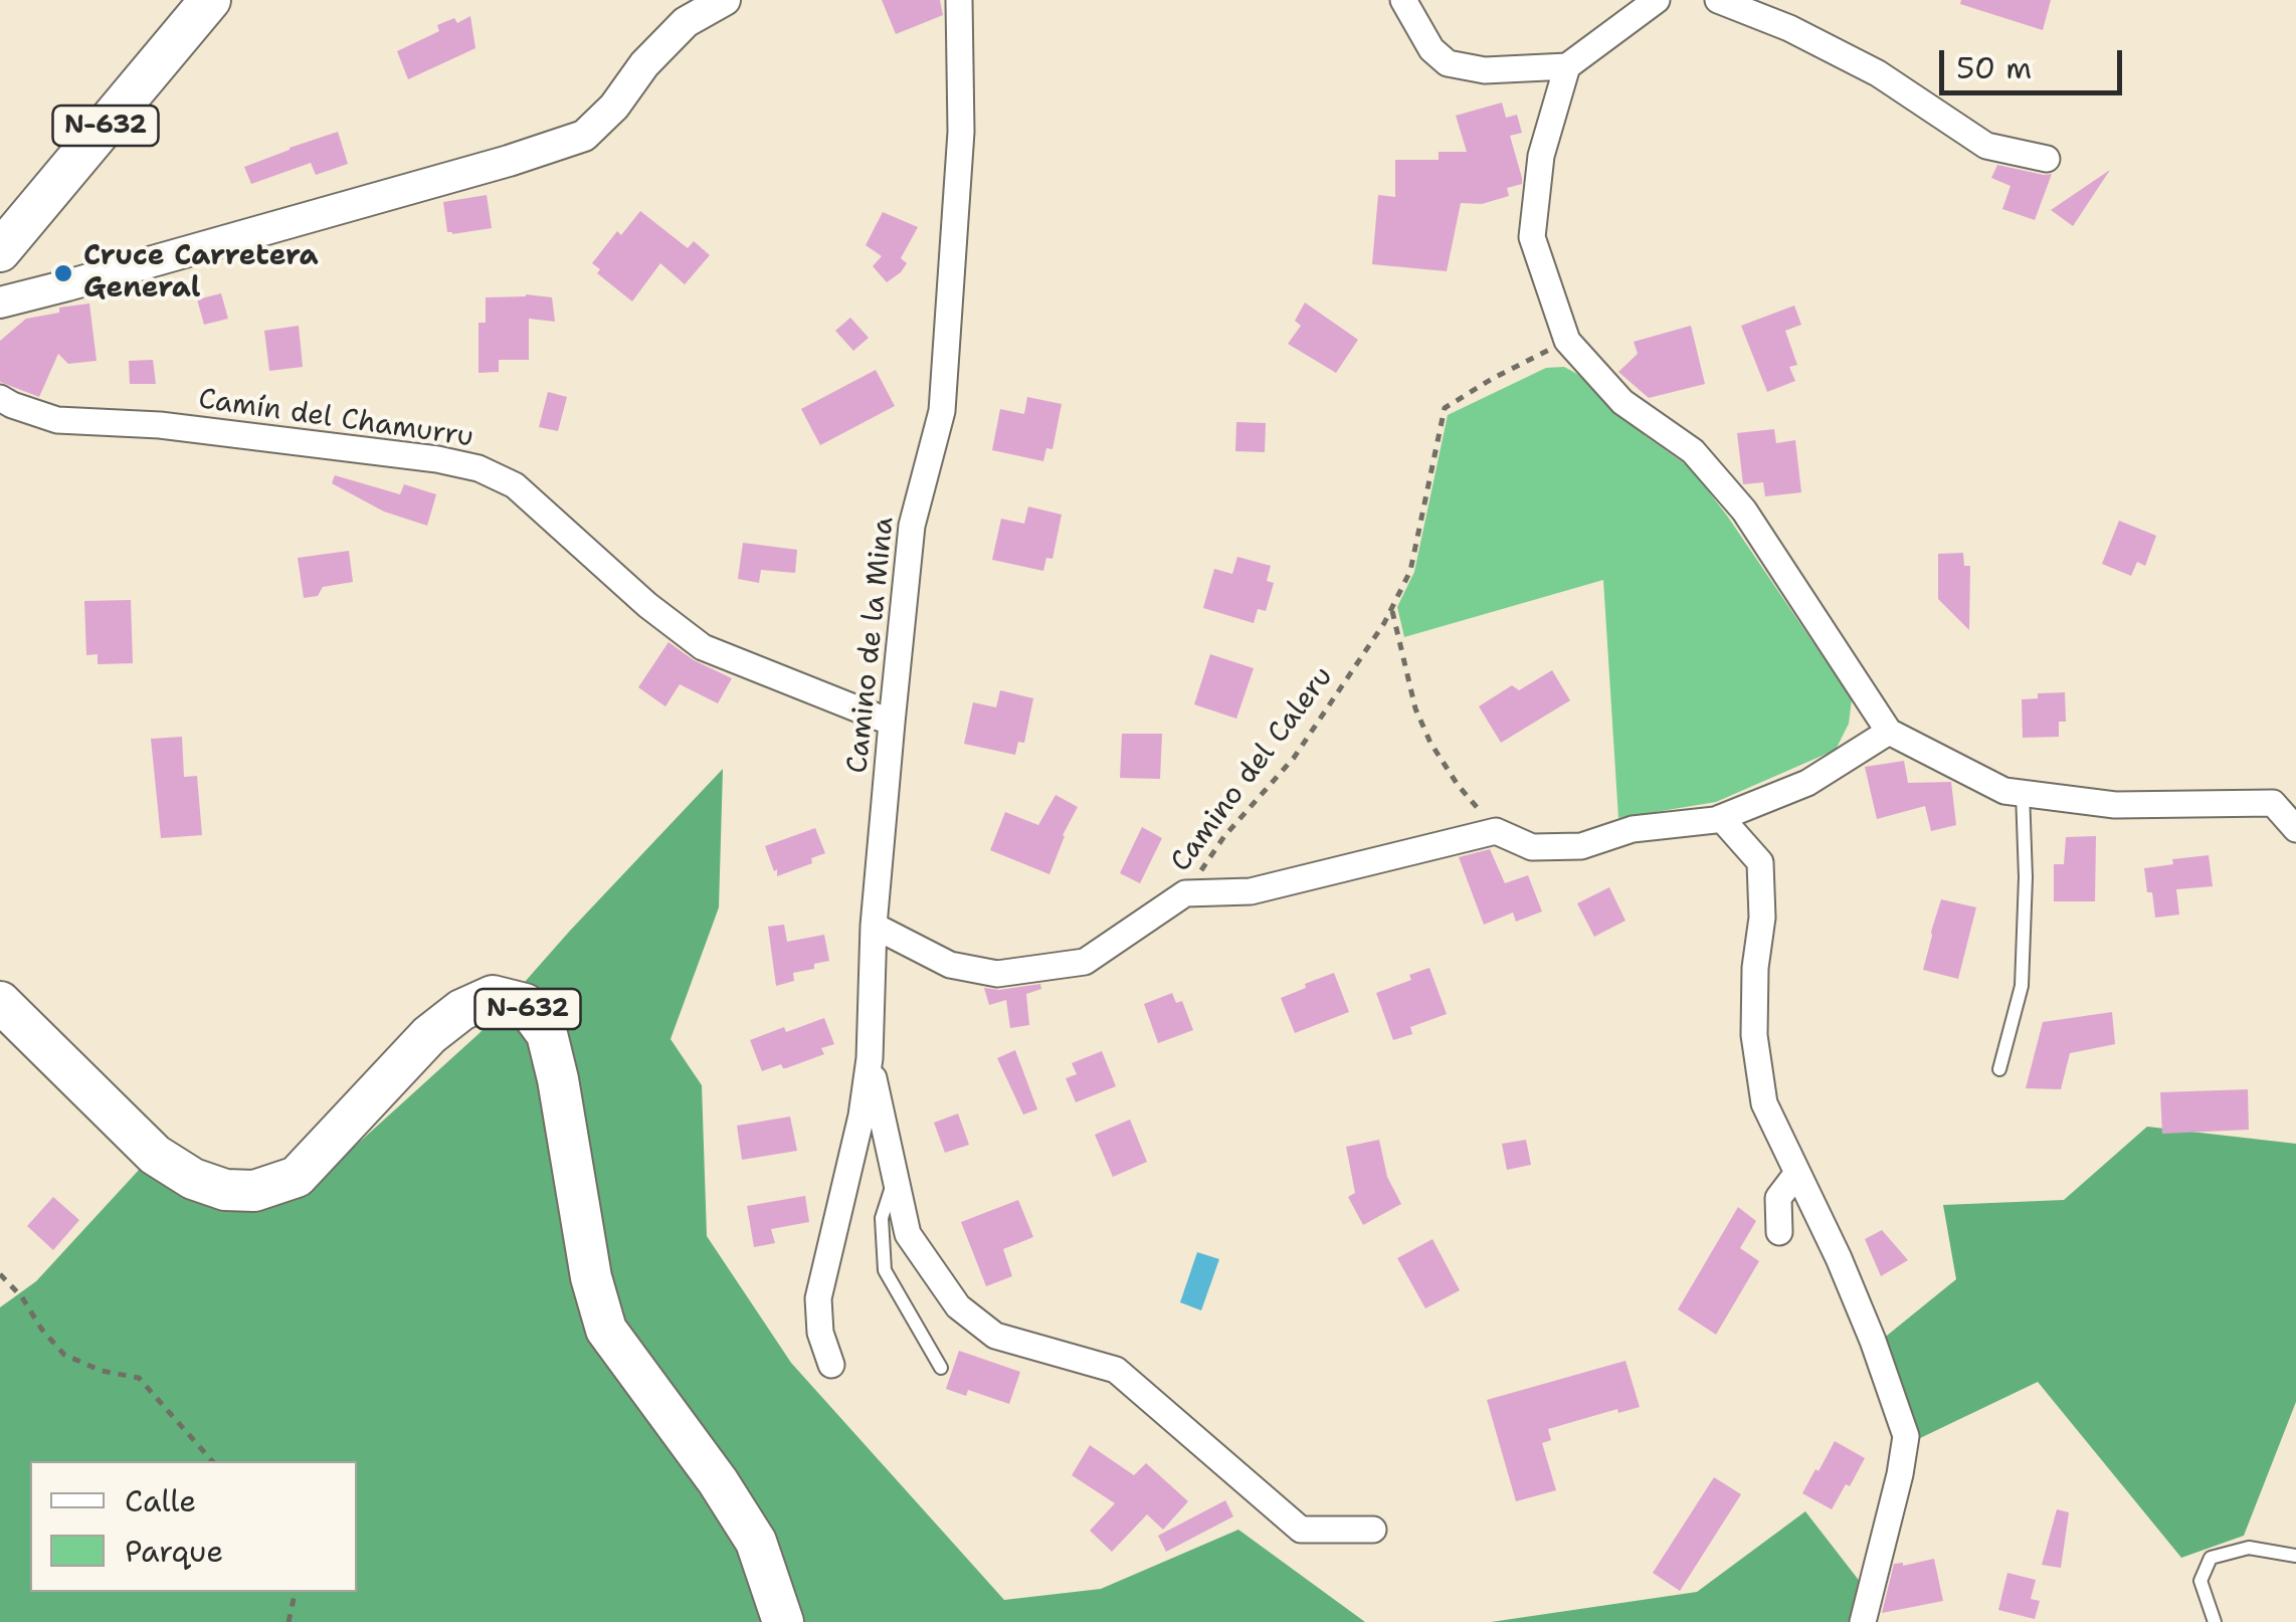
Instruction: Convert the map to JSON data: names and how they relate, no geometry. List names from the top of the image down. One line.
{"streets":{"highway":["N-632"],"street":["Camín del Chamurru","Camino de la Mina"],"path":["Camino del Caleru"]},"crossings":[["Camín del Chamurru","Camino de la Mina"]],"places":["Cruce Carretera General"],"legend":["Calle","Parque"],"scale_bar":"50 m"}
